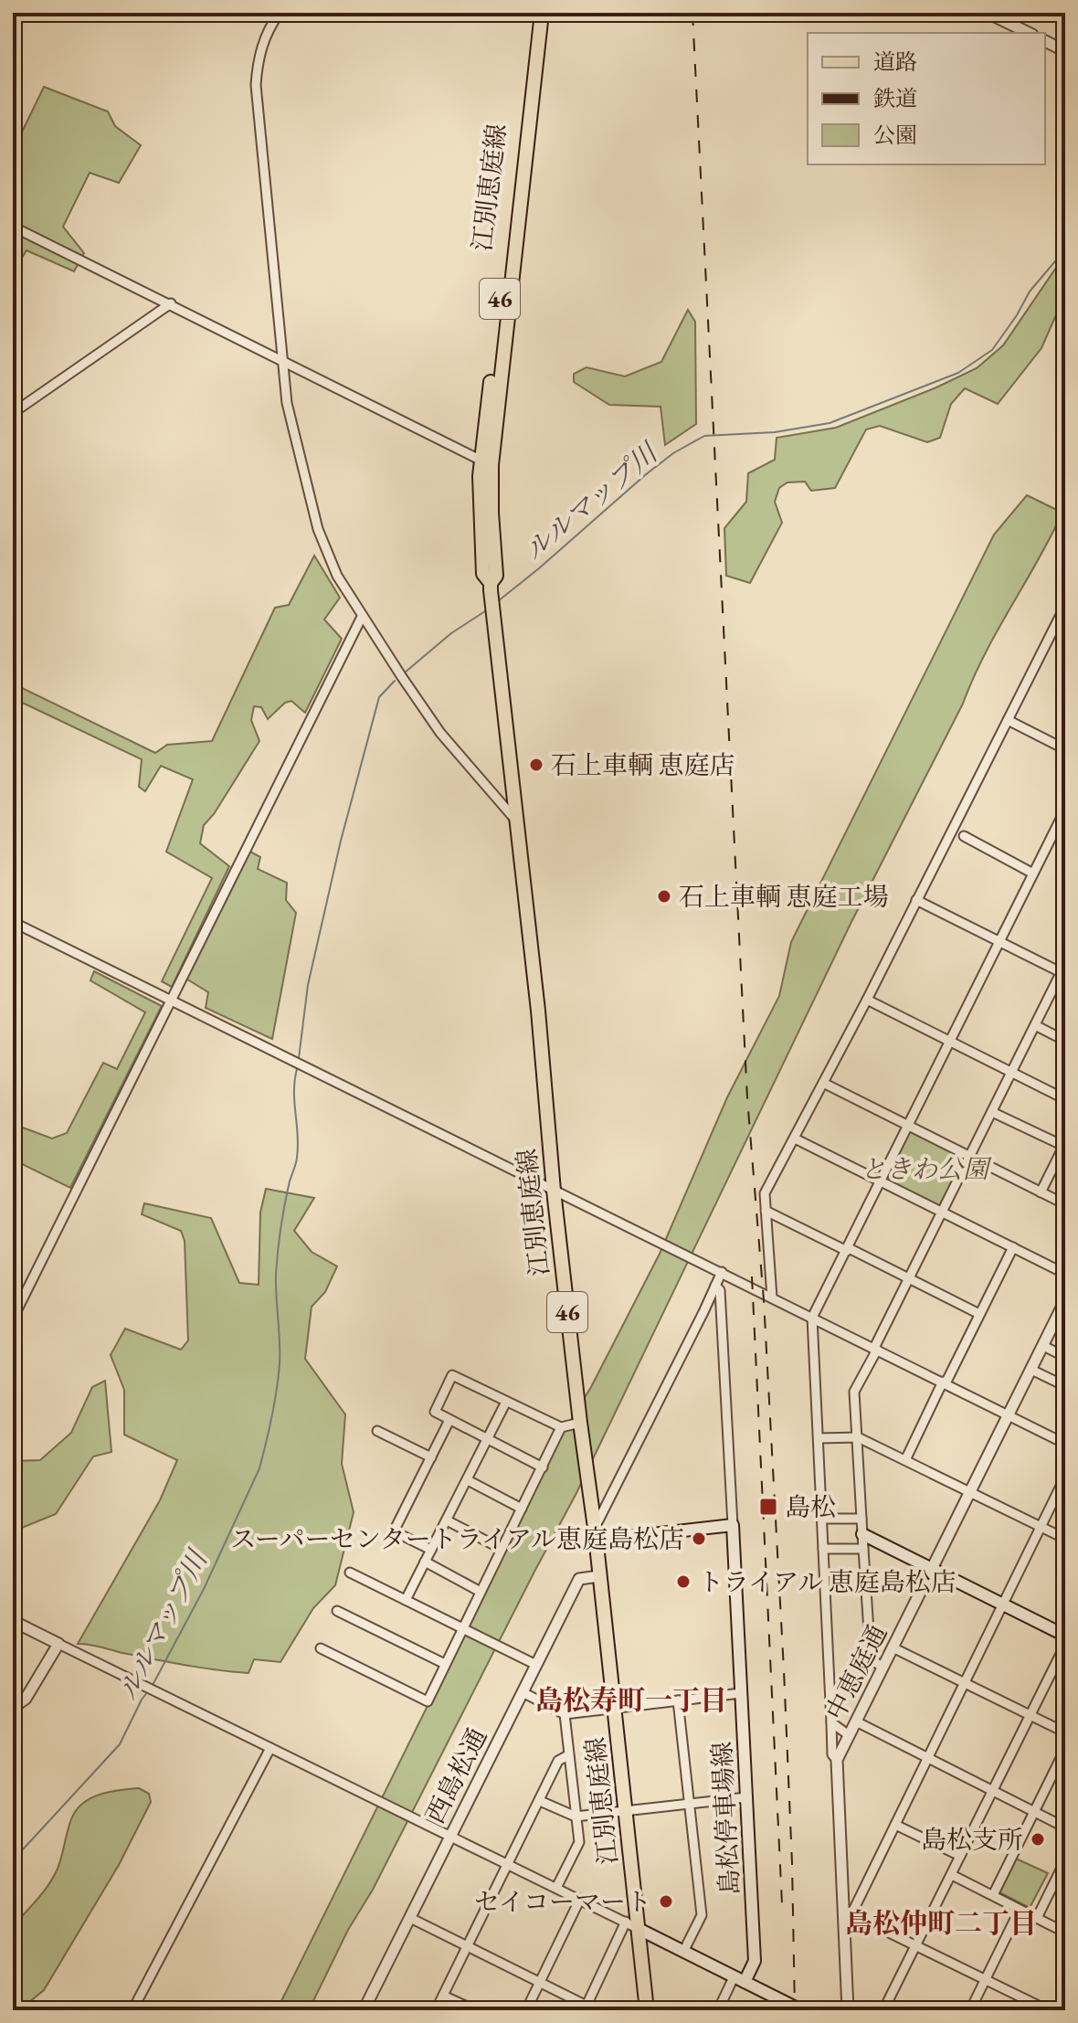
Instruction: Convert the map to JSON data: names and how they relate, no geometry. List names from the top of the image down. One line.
{"streets":{"main road":["江別恵庭線","46","島松停車場線"],"street":["中恵庭通","西島松通"]},"crossings":[["江別恵庭線","西島松通"]],"districts":["島松寿町一丁目","島松仲町二丁目"],"water":["ルルマップ川"],"parks":["ときわ公園"],"places":{"other":["石上車輌 恵庭店","石上車輌 恵庭工場","スーパーセンタートライアル恵庭島松店","トライアル 恵庭島松店","島松支所","セイコーマート"],"transit":["島松"]},"legend":["道路","鉄道","公園"]}
